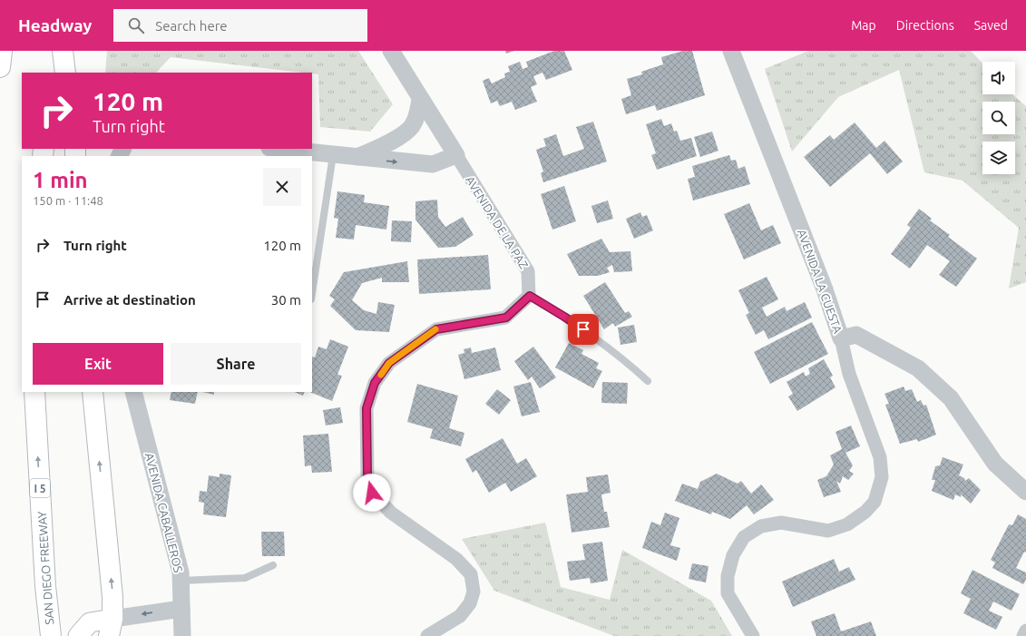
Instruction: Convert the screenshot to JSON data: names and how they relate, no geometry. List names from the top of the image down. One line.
{"streets":{"highway":["I 5","SAN DIEGO FREEWAY"],"street":["AVENIDA DE LA PAZ","AVENIDA LA CUESTA","AVENIDA CABALLEROS"]},"page":{"header":"Headway","search":"Search here","nav":["Map","Directions","Saved"],"turn":["120 m","Turn right"],"heading":["1 min","150 m · 11:48"],"list":[{"name":"Turn right","value":"120 m"},{"name":"Arrive at destination","value":"30 m"}],"buttons":["Exit","Share"]}}
